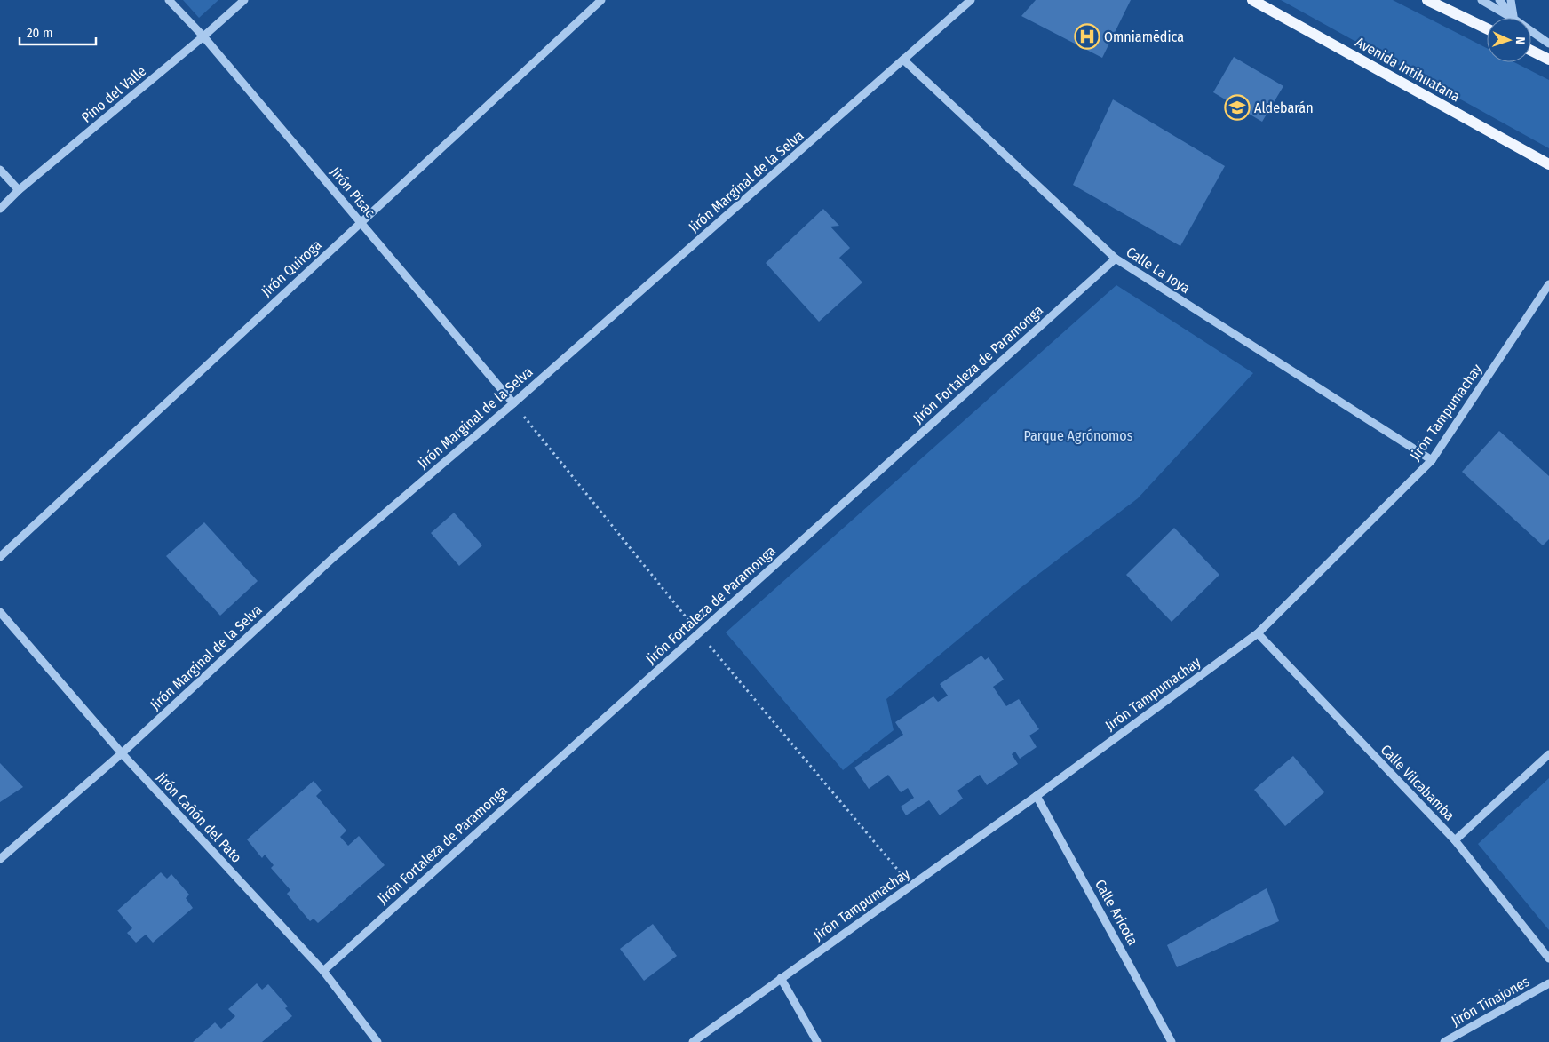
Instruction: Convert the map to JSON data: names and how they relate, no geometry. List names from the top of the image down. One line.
{"streets":{"main road":["Avenida Intihuatana"],"street":["Pino del Valle","Jirón Marginal de la Selva","Jirón Pisac","Jirón Quiroga","Calle La Joya","Jirón Fortaleza de Paramonga","Jirón Tampumachay","Calle Vilcabamba","Jirón Cañón del Pato","Calle Aricota","Jirón Tinajones"]},"crossings":[["Pino del Valle","Jirón Pisac"],["Jirón Marginal de la Selva","Jirón Pisac"],["Jirón Marginal de la Selva","Calle La Joya"],["Jirón Marginal de la Selva","Jirón Cañón del Pato"],["Jirón Pisac","Jirón Quiroga"],["Calle La Joya","Jirón Fortaleza de Paramonga"],["Calle La Joya","Jirón Tampumachay"],["Jirón Fortaleza de Paramonga","Jirón Cañón del Pato"],["Jirón Tampumachay","Calle Vilcabamba"],["Jirón Tampumachay","Calle Aricota"]],"parks":["Parque Agrónomos"],"places":{"hospital":["Omniamēdica"],"school or university":["Aldebarán"]},"scale_bar":"20 m","north":"right"}
